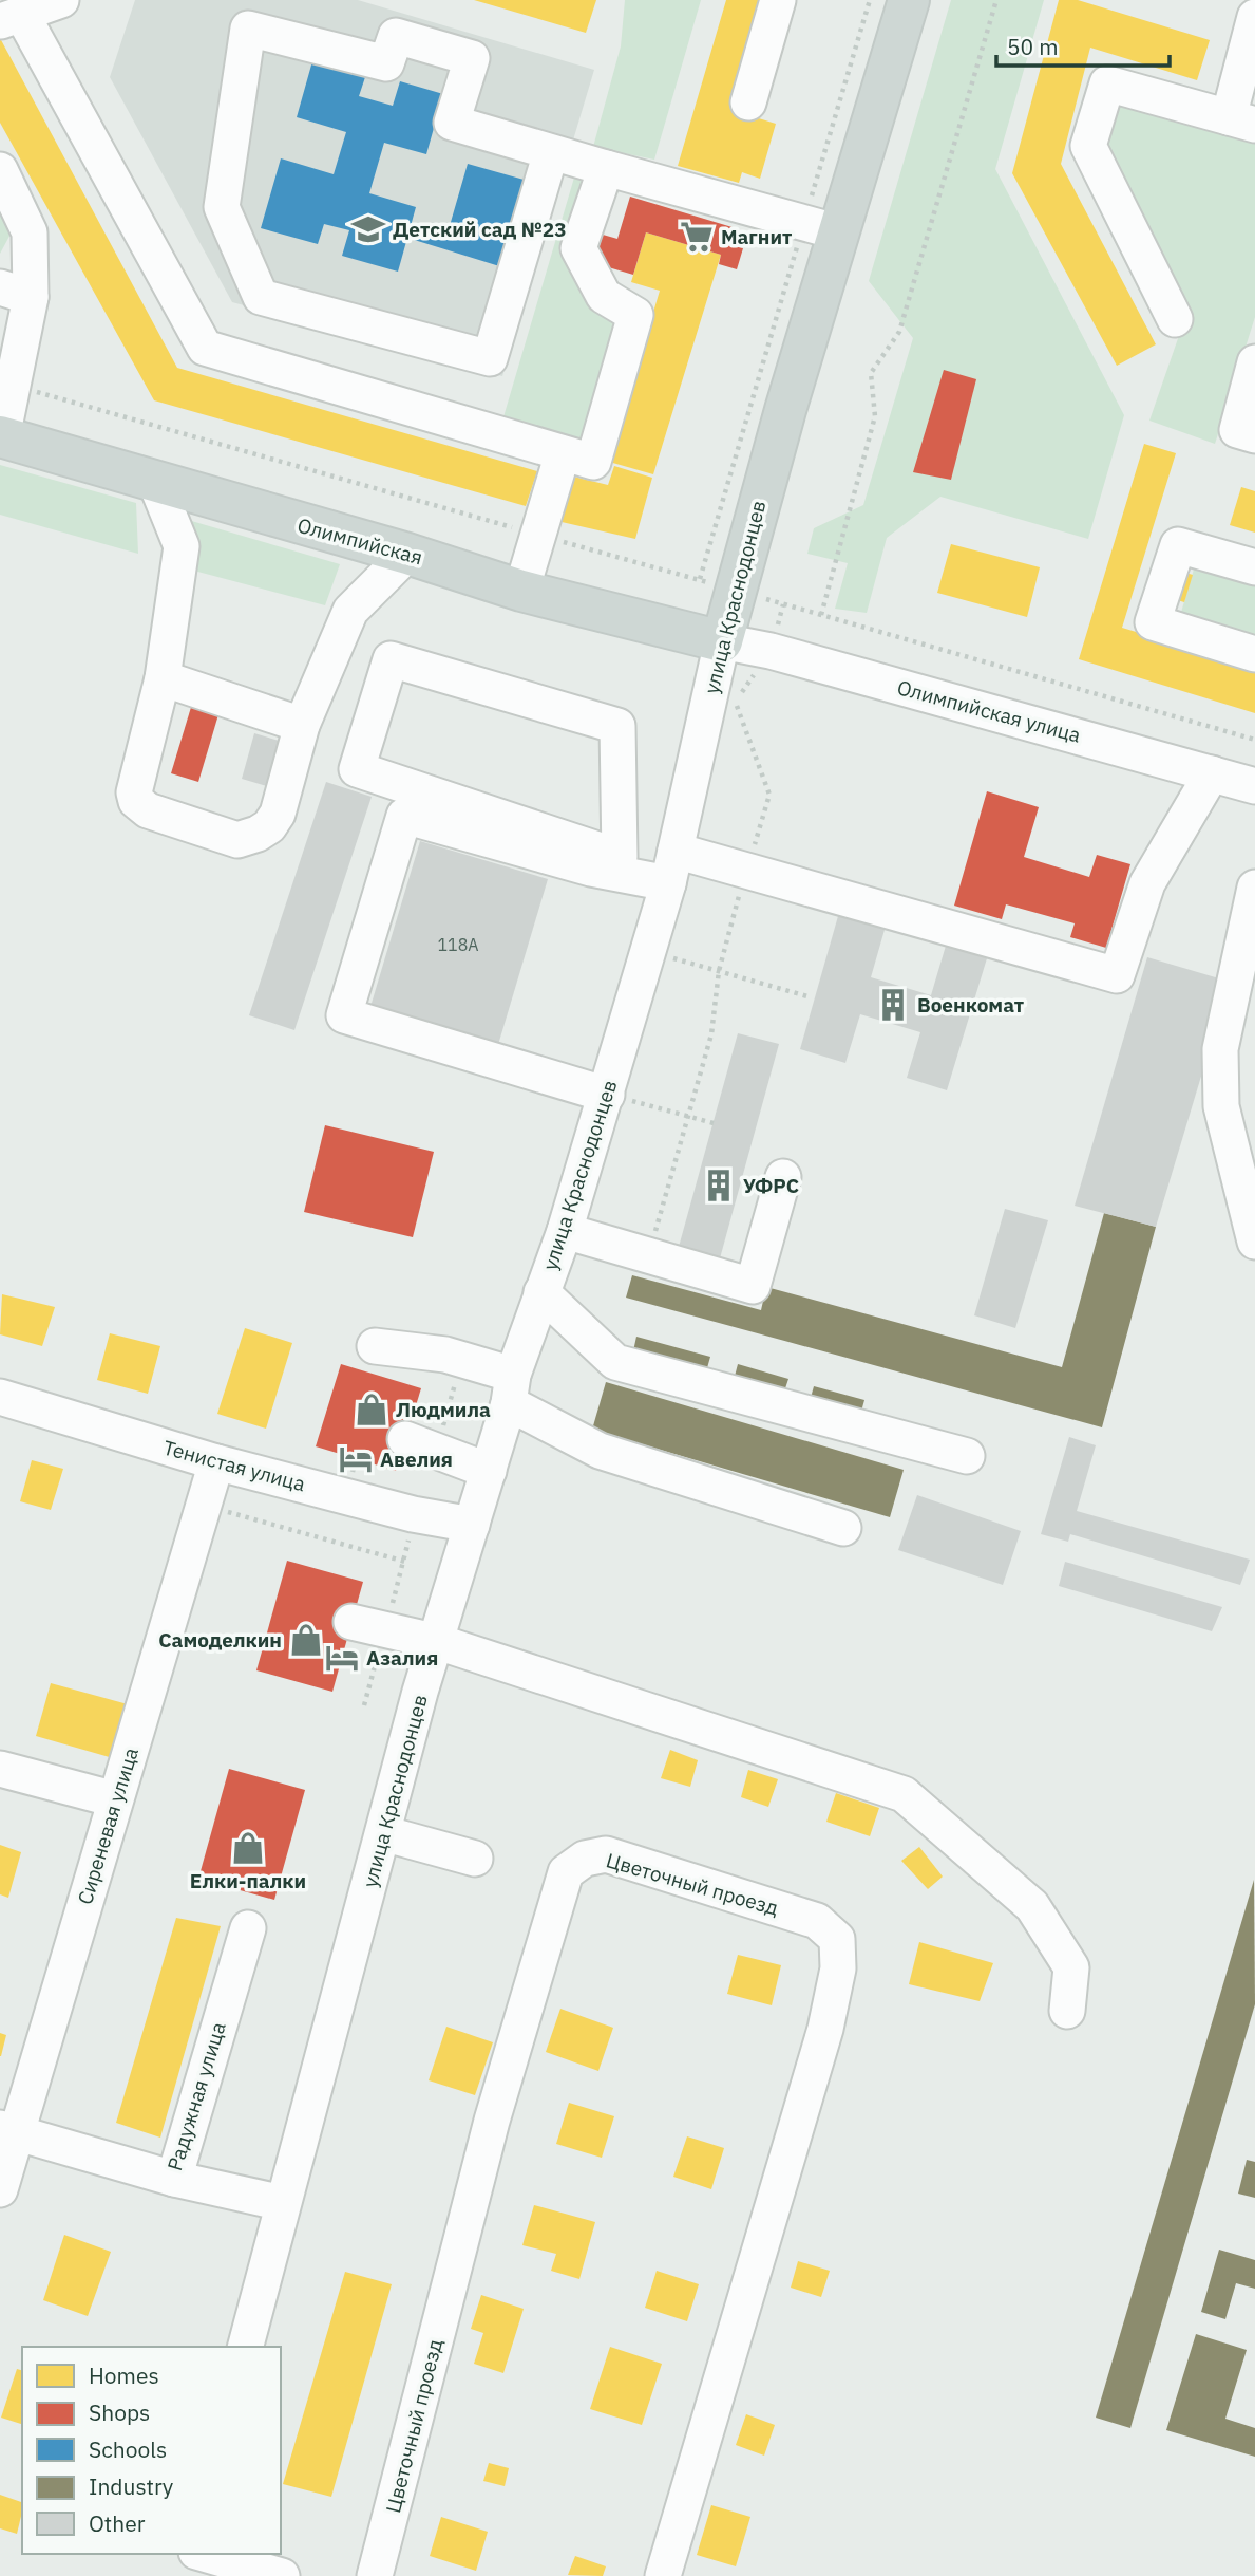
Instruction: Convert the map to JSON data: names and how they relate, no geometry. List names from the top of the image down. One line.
{"streets":{"main road":["Олимпийская","улица Краснодонцев"],"street":["Олимпийская улица","Тенистая улица","Сиреневая улица","Цветочный проезд","Радужная улица"]},"crossings":[["Олимпийская","улица Краснодонцев"],["Олимпийская","Олимпийская улица"],["улица Краснодонцев","Олимпийская улица"],["улица Краснодонцев","Тенистая улица"],["Тенистая улица","Сиреневая улица"],["Сиреневая улица","Радужная улица"]],"places":{"school or university":["Детский сад №23"],"supermarket":["Магнит"],"building":["Военкомат","УФРС"],"shop":["Людмила","Самоделкин","Елки-палки"],"hotel":["Авелия","Азалия"]},"house_numbers":["118А"],"legend":["Homes","Shops","Schools","Industry","Other"],"scale_bar":"50 m"}
